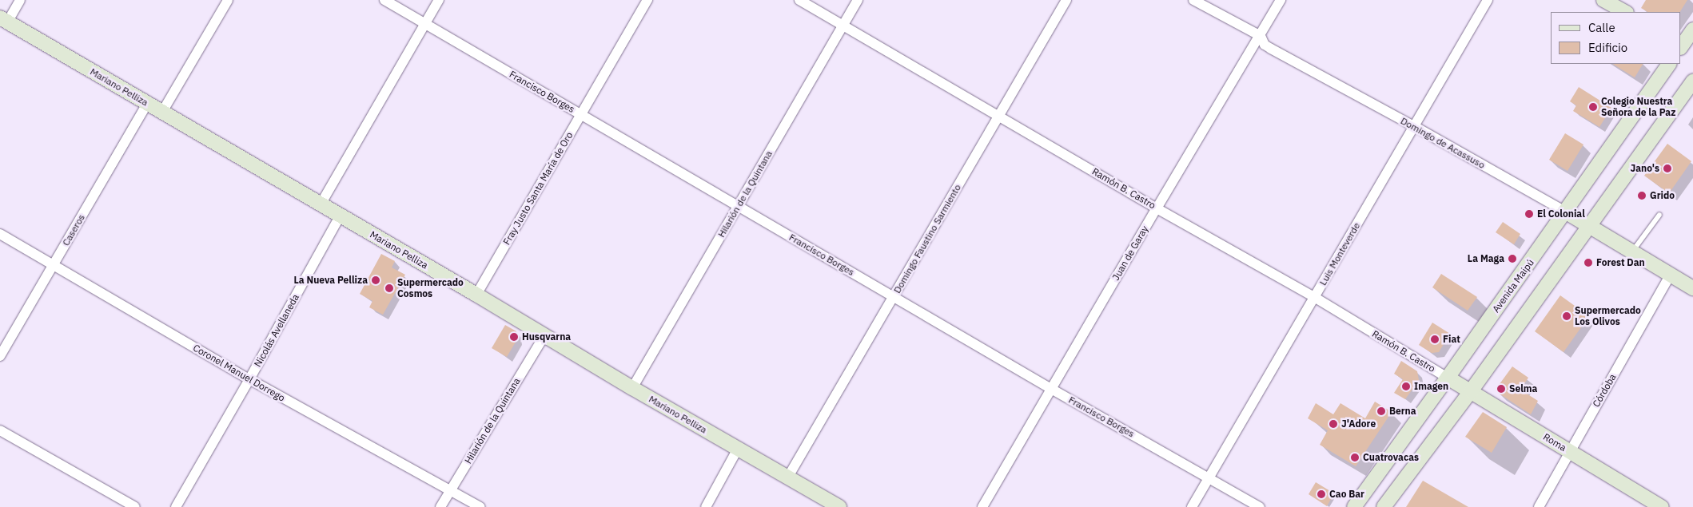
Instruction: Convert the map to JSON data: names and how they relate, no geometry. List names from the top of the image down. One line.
{"streets":{"street":["Mariano Pelliza","Francisco Borges","Domingo de Acassuso","Fray Justo Santa María de Oro","Ramón B. Castro","Hilarión de la Quintana","Caseros","Domingo Faustino Sarmiento","Juan de Garay","Luis Monteverde","Avenida Maipú","Nicolás Avellaneda","Coronel Manuel Dorrego","Córdoba","Roma"]},"crossings":[["Mariano Pelliza","Fray Justo Santa María de Oro"],["Mariano Pelliza","Hilarión de la Quintana"],["Mariano Pelliza","Caseros"],["Mariano Pelliza","Domingo Faustino Sarmiento"],["Mariano Pelliza","Nicolás Avellaneda"],["Francisco Borges","Fray Justo Santa María de Oro"],["Francisco Borges","Hilarión de la Quintana"],["Francisco Borges","Domingo Faustino Sarmiento"],["Francisco Borges","Juan de Garay"],["Francisco Borges","Luis Monteverde"],["Domingo de Acassuso","Juan de Garay"],["Domingo de Acassuso","Luis Monteverde"],["Domingo de Acassuso","Avenida Maipú"],["Domingo de Acassuso","Córdoba"],["Ramón B. Castro","Hilarión de la Quintana"],["Ramón B. Castro","Domingo Faustino Sarmiento"],["Ramón B. Castro","Juan de Garay"],["Ramón B. Castro","Luis Monteverde"],["Ramón B. Castro","Avenida Maipú"],["Ramón B. Castro","Roma"],["Hilarión de la Quintana","Coronel Manuel Dorrego"],["Caseros","Coronel Manuel Dorrego"],["Avenida Maipú","Roma"],["Nicolás Avellaneda","Coronel Manuel Dorrego"],["Córdoba","Roma"]],"places":["Colegio Nuestra Señora de la Paz","Jano's","Grido","El Colonial","La Maga","Forest Dan","La Nueva Pelliza","Supermercado Cosmos","Supermercado Los Olivos","Husqvarna","Fiat","Imagen","Selma","Berna","J'Adore","Cuatrovacas","Cao Bar"],"legend":["Calle","Edificio"]}
